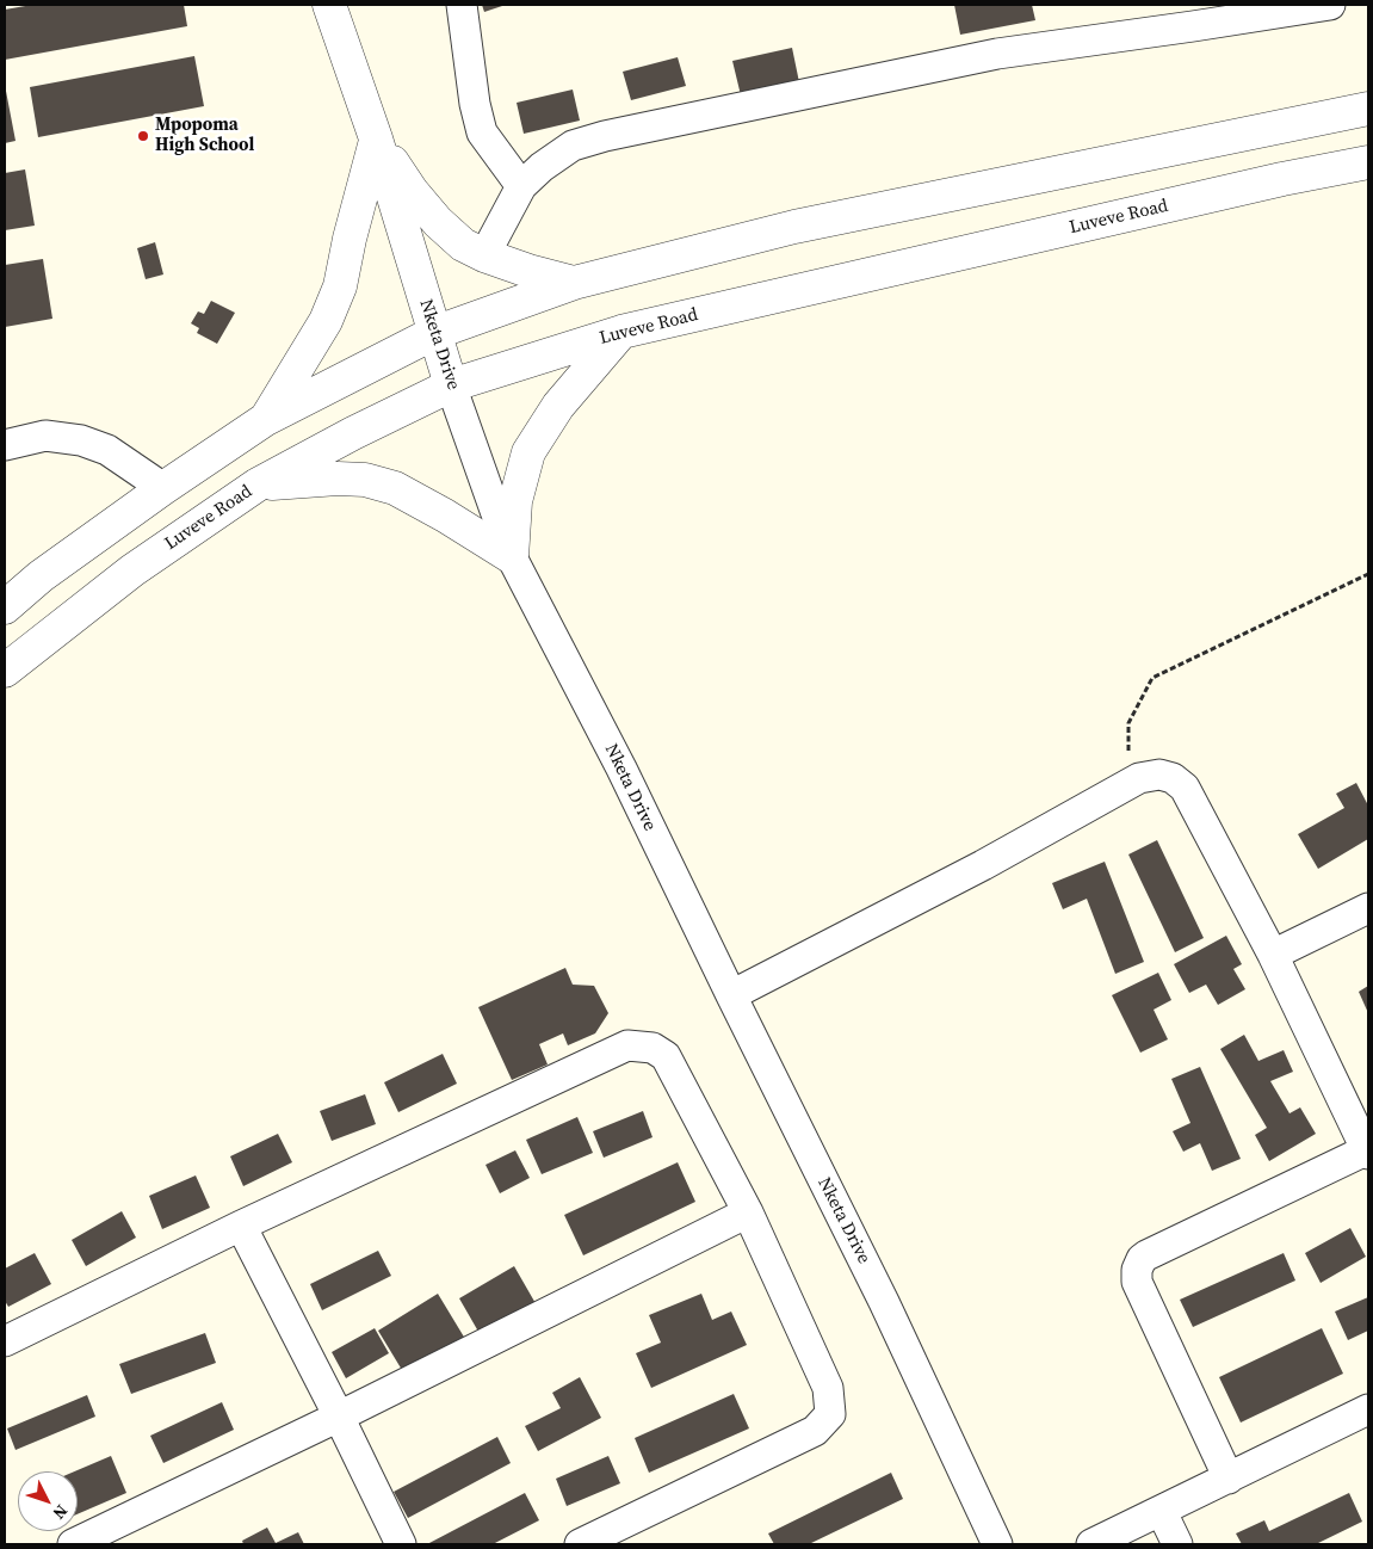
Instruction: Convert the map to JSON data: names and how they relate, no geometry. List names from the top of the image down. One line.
{"streets":{"street":["Luveve Road","Nketa Drive"]},"crossings":[["Luveve Road","Nketa Drive"]],"places":["Mpopoma High School"],"north":"bottom right"}
